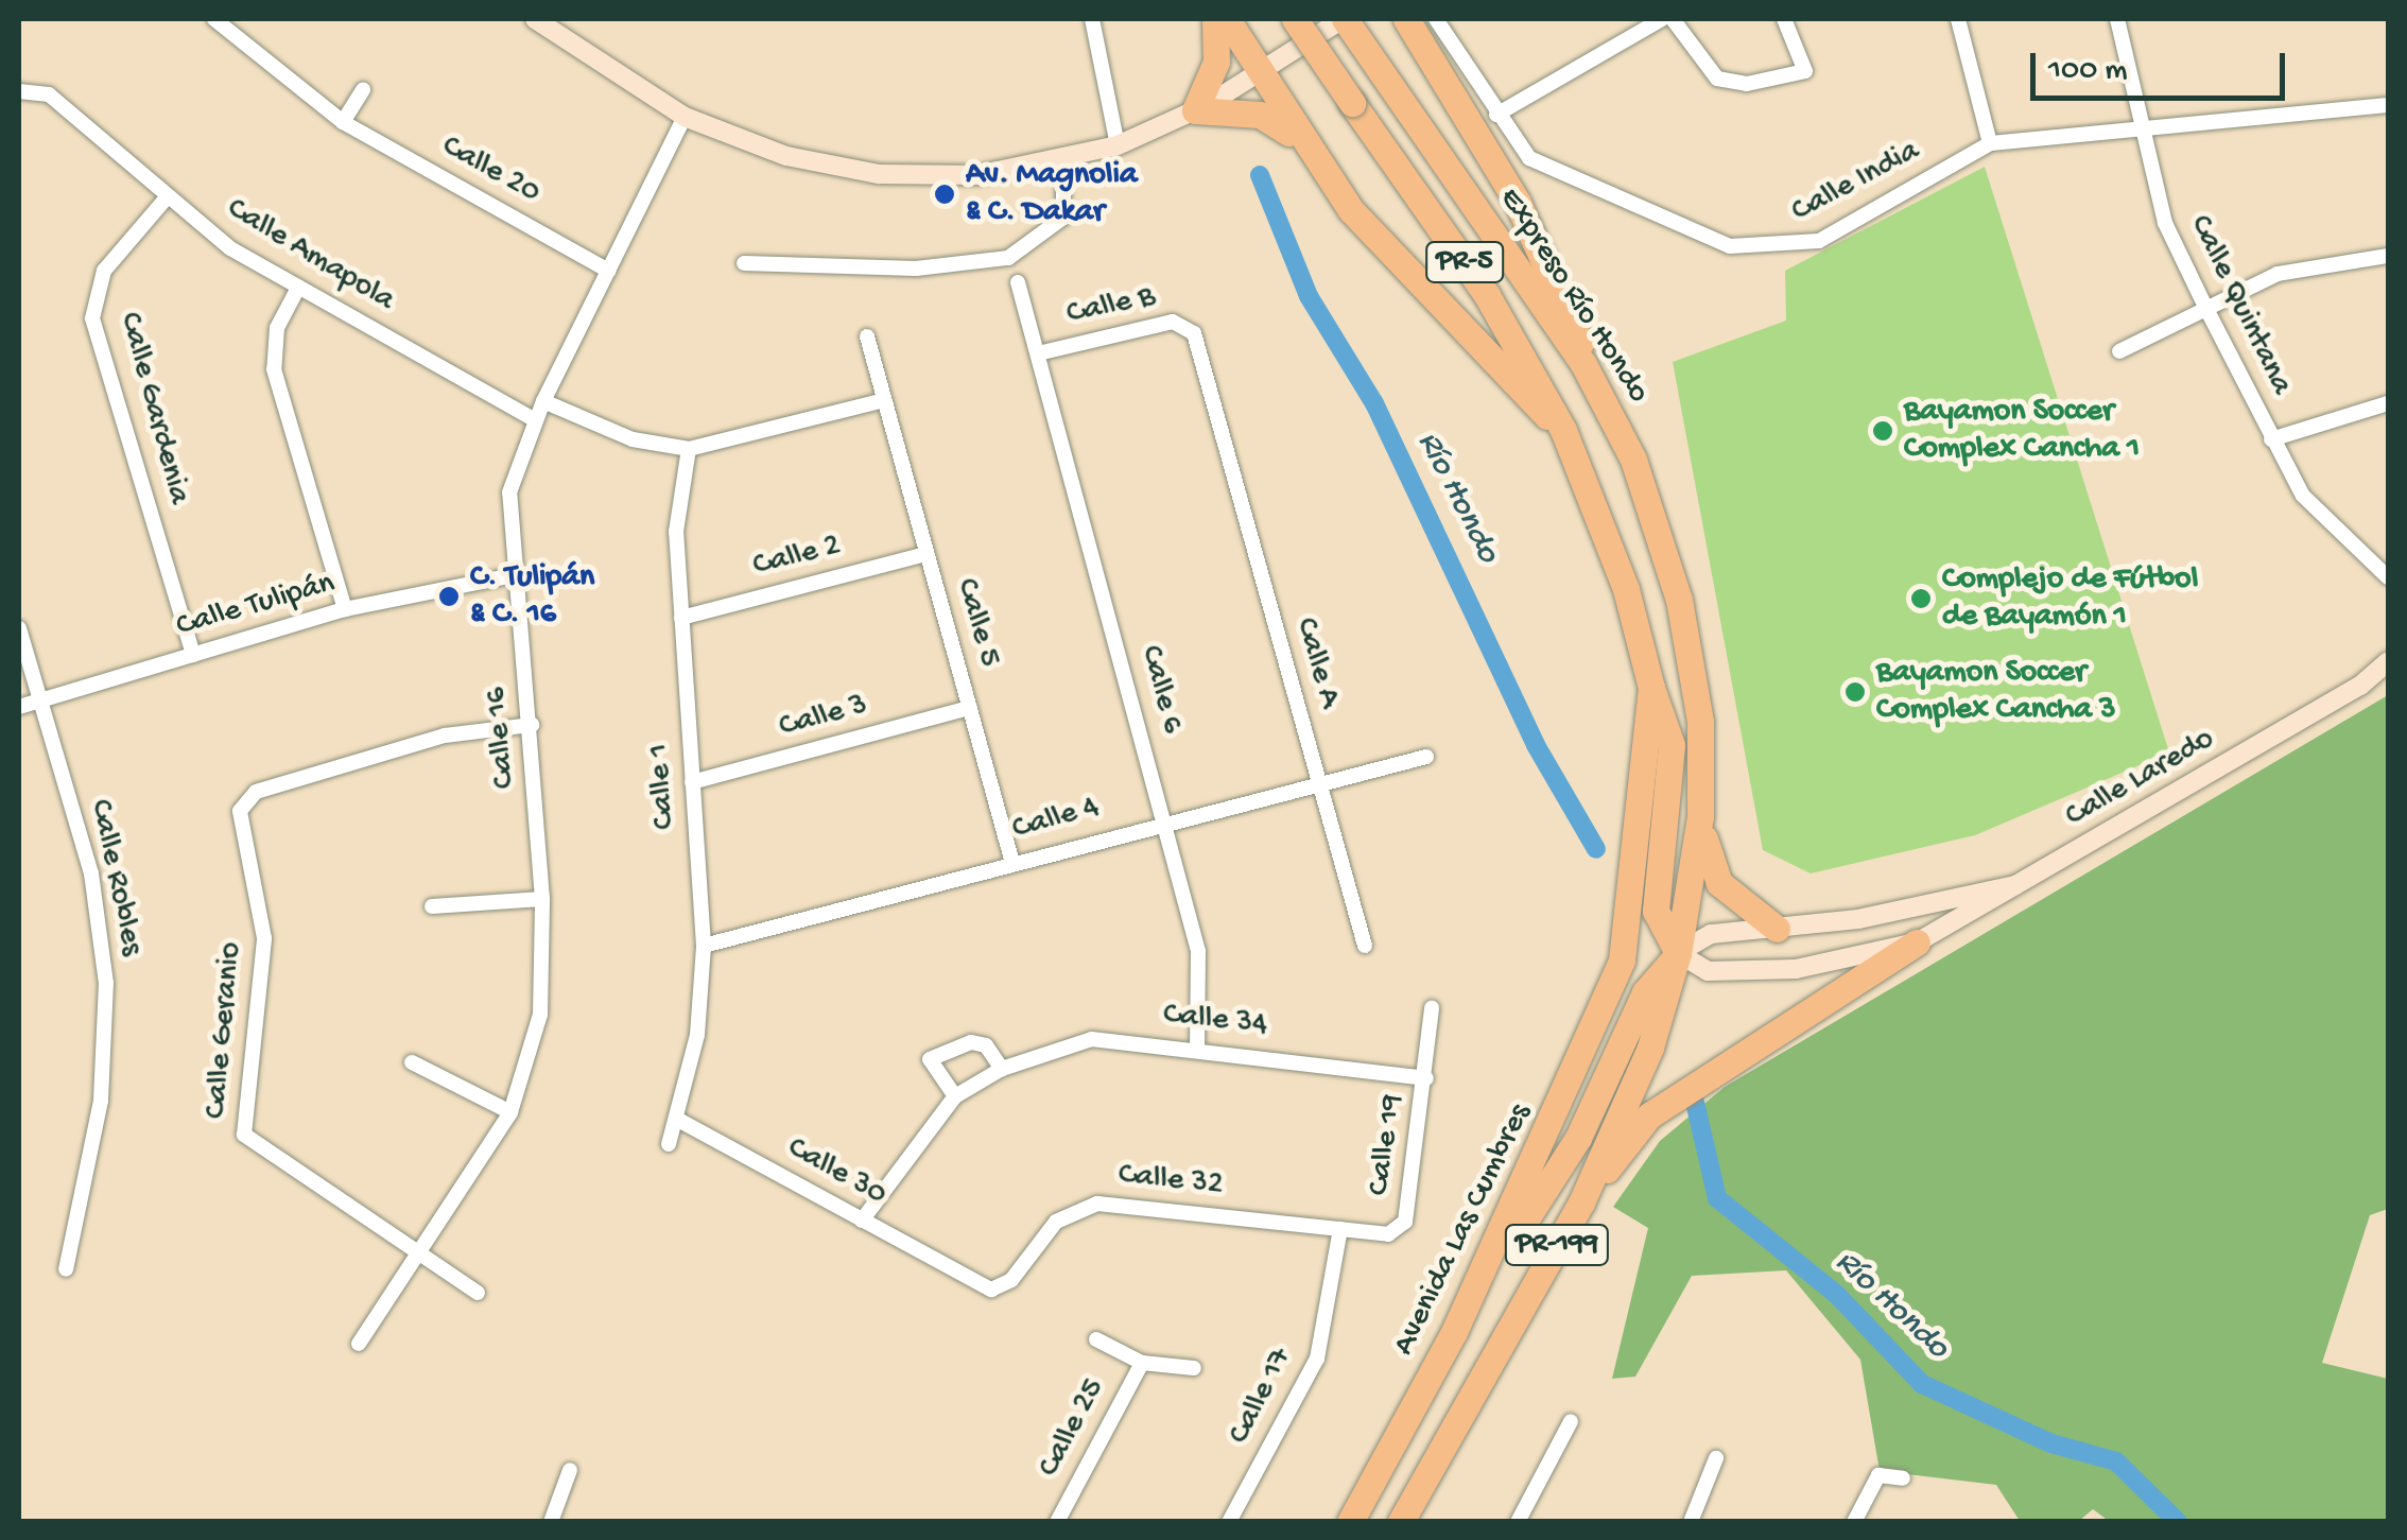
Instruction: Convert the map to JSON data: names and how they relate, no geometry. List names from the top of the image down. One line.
{"streets":{"highway":["PR-5","Expreso Río Hondo","Avenida Las Cumbres","PR-199"],"main road":["Calle Laredo"],"street":["Calle 20","Calle India","Calle Amapola","Calle Quintana","Calle B","Calle Gardenia","Calle 2","Calle Tulipán","Calle 5","Calle A","Calle 6","Calle 3","Calle 16","Calle 1","Calle 4","Calle Robles","Calle 34","Calle Geranio","Calle 19","Calle 30","Calle 32","Calle 17","Calle 25"]},"crossings":[["Calle 20","Calle 16"],["Calle India","Calle Quintana"],["Calle Amapola","Calle Gardenia"],["Calle Amapola","Calle 16"],["PR-5","Avenida Las Cumbres"],["Expreso Río Hondo","PR-199"],["Calle B","Calle A"],["Calle B","Calle 6"],["Calle Gardenia","Calle Tulipán"],["Calle 2","Calle 5"],["Calle 2","Calle 1"],["Calle Tulipán","Calle 16"],["Calle Tulipán","Calle Robles"],["Calle 5","Calle 3"],["Calle 5","Calle 4"],["Calle A","Calle 4"],["Calle 6","Calle 4"],["Calle 6","Calle 34"],["Calle 3","Calle 1"],["Calle 16","Calle Geranio"],["Calle 1","Calle 4"],["Calle 1","Calle 30"],["Calle 34","Calle 19"],["Calle 34","Calle 30"],["Calle 19","Calle 32"],["Calle 19","Calle 17"],["Calle 30","Calle 32"],["Calle 32","Calle 17"]],"water":["Río Hondo"],"places":["Av. Magnolia & C. Dakar","Bayamon Soccer Complex Cancha 1","C. Tulipán & C. 16","Complejo de Fútbol de Bayamón 1","Bayamon Soccer Complex Cancha 3"],"scale_bar":"100 m"}
